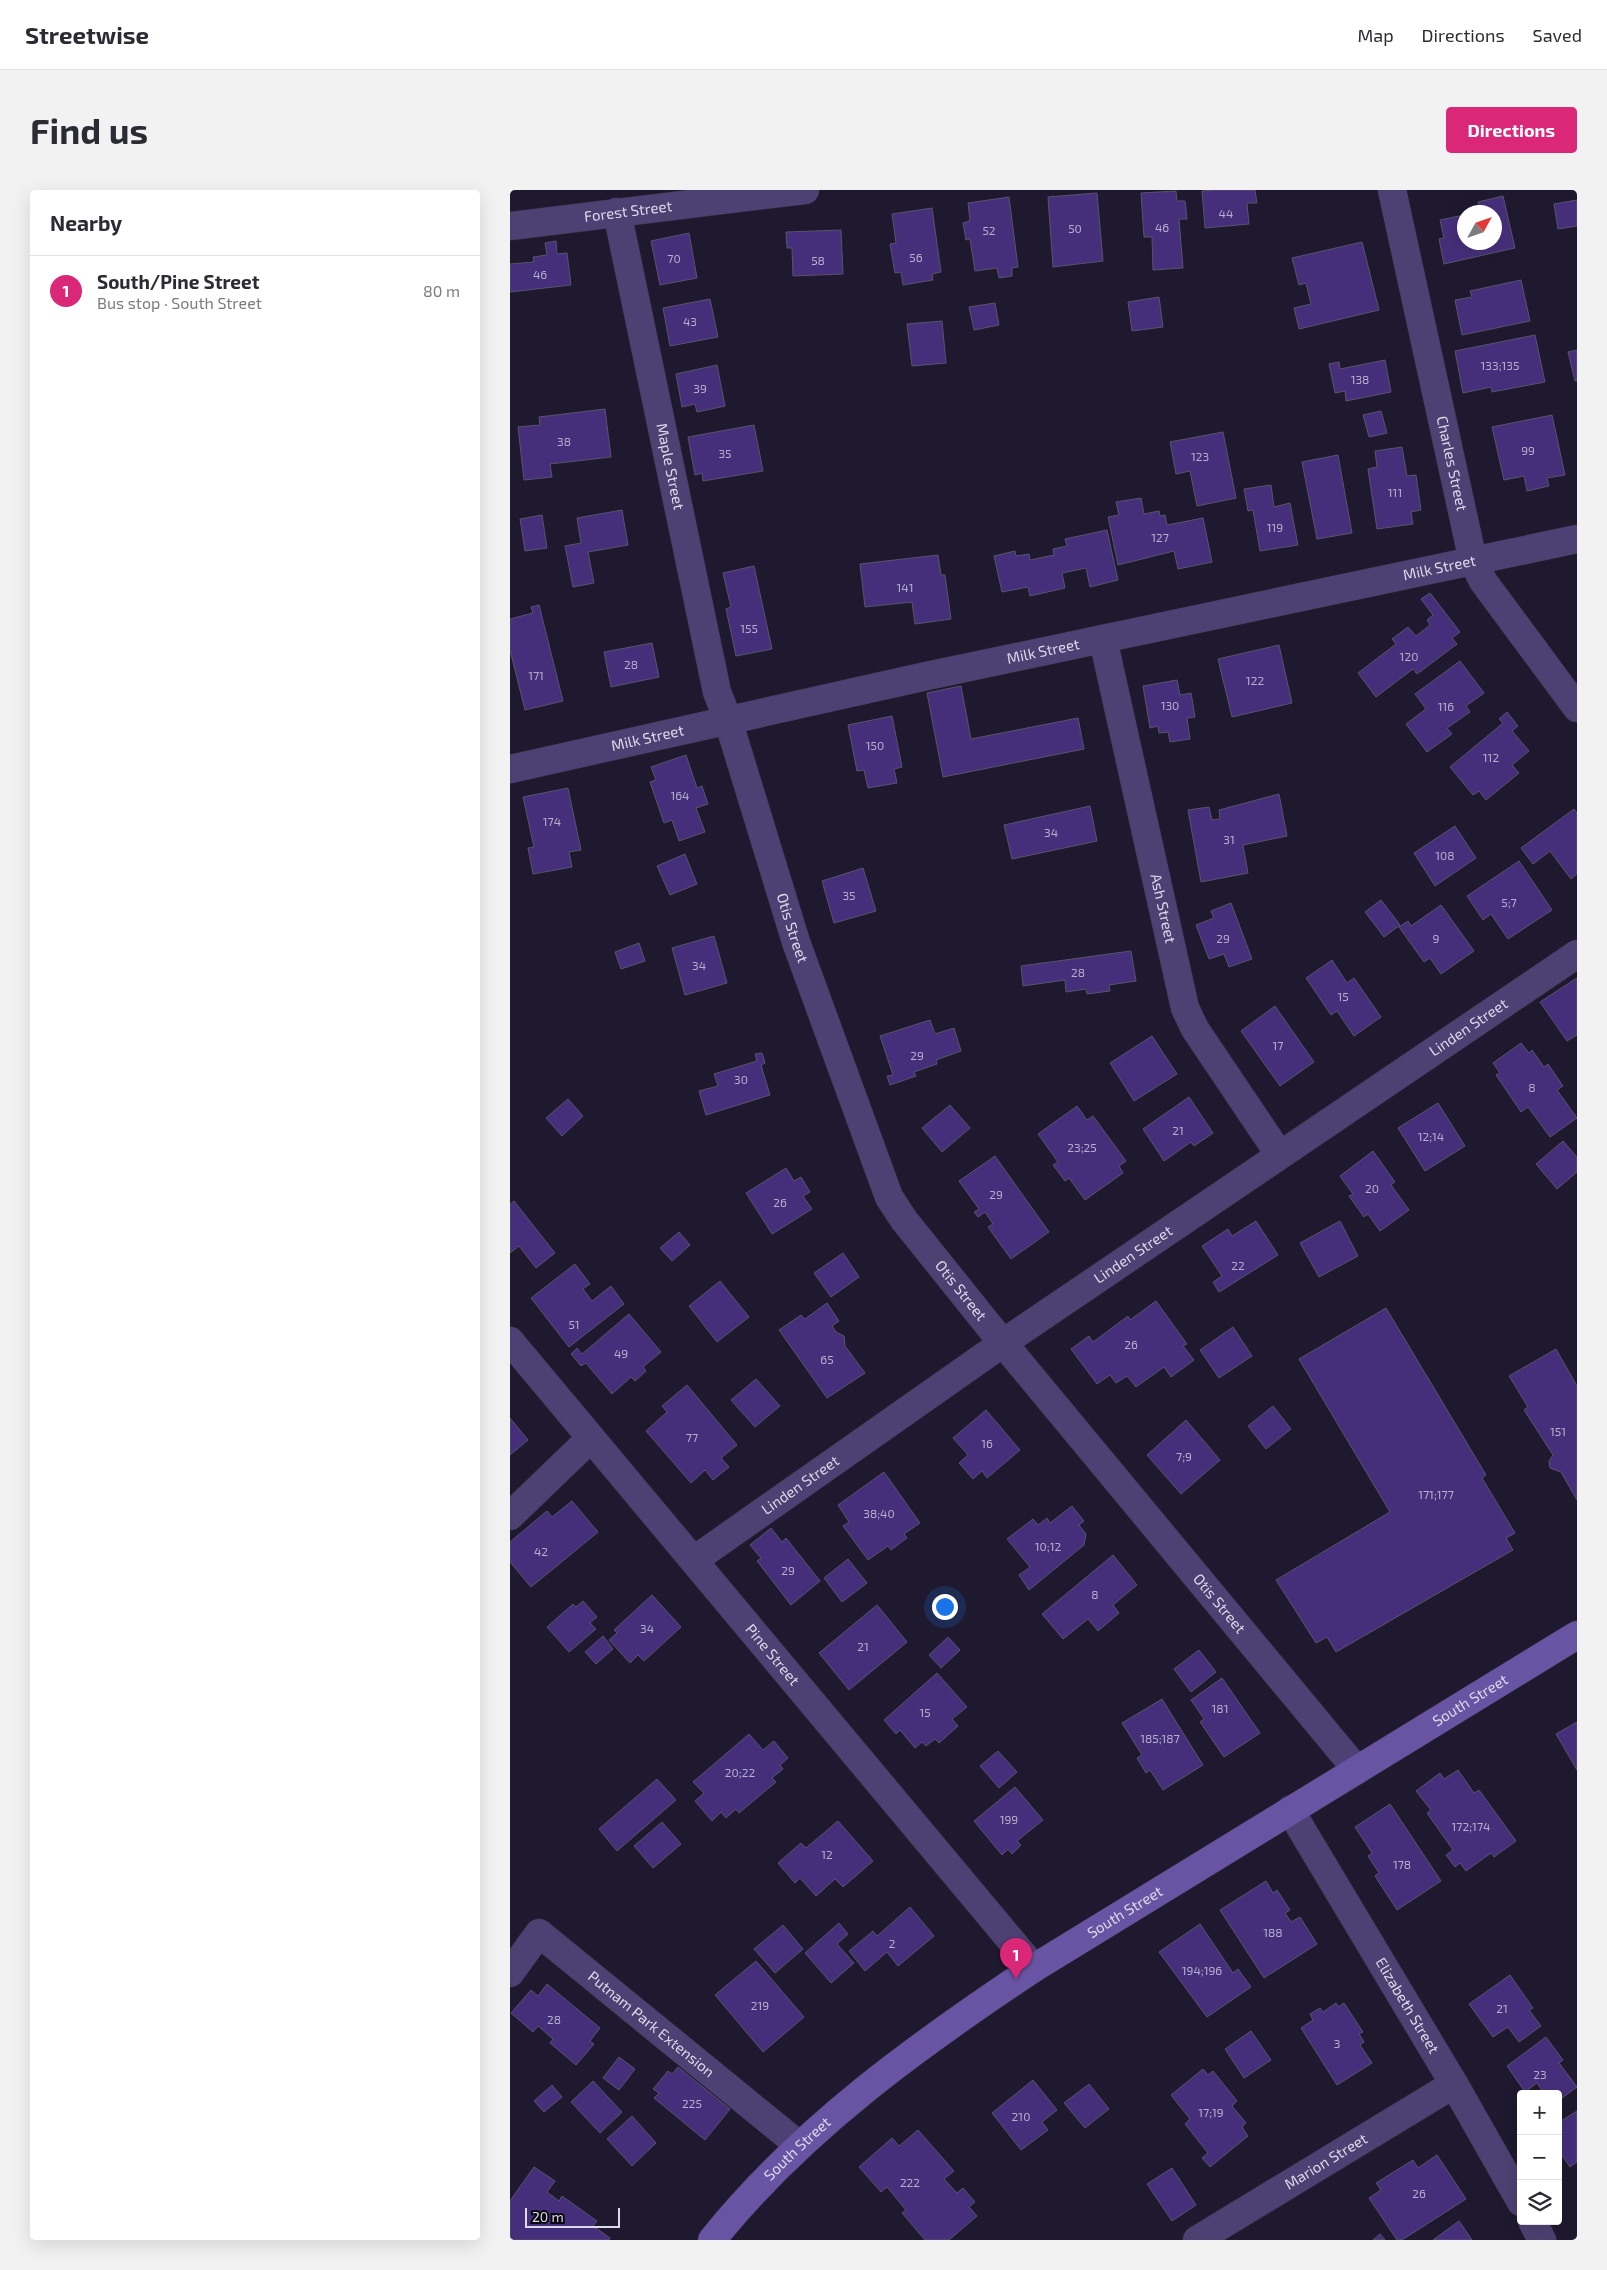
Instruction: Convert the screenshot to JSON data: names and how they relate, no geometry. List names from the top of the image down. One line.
{"streets":{"main road":["South Street"],"street":["Forest Street","Charles Street","Maple Street","Milk Street","Ash Street","Otis Street","Linden Street","Pine Street","Elizabeth Street","Putnam Park Extension","Marion Street"]},"crossings":[["Forest Street","Maple Street"],["Charles Street","Milk Street"],["Maple Street","Milk Street"],["Maple Street","Otis Street"],["Milk Street","Ash Street"],["Milk Street","Otis Street"],["Ash Street","Linden Street"],["Otis Street","Linden Street"],["Otis Street","South Street"],["Linden Street","Pine Street"],["Pine Street","South Street"],["South Street","Elizabeth Street"],["South Street","Putnam Park Extension"],["Elizabeth Street","Marion Street"]],"house_numbers":["44","46","50","52","56","70","58","46","43","133;135","138","39","38","99","35","123","111","119","127","141","155","120","28","171","122","130","116","150","112","164","174","34","31","108","35","5;7","29","9","34","28","15","17","29","30","8","21","12;14","23;25","20","29","26","22","51","26","49","65","151","77","16","7;9","171;177","38;40","10;12","42","29","8","34","21","181","15","185;187","20;22","199","172;174","12","178","188","2","194;196","219","21","28","3","23","225","17;19","210","222","26"],"scale_bar":"20 m","north":"top right","page":{"header":"Streetwise","nav":["Map","Directions","Saved"],"buttons":"Directions","title":"Find us","heading":"Nearby","list":[{"mark":"1","name":"South/Pine Street","note":"Bus stop · South Street","value":"80 m"}],"pins":"1","map_buttons":["+","−"],"scale":"20 m"}}
